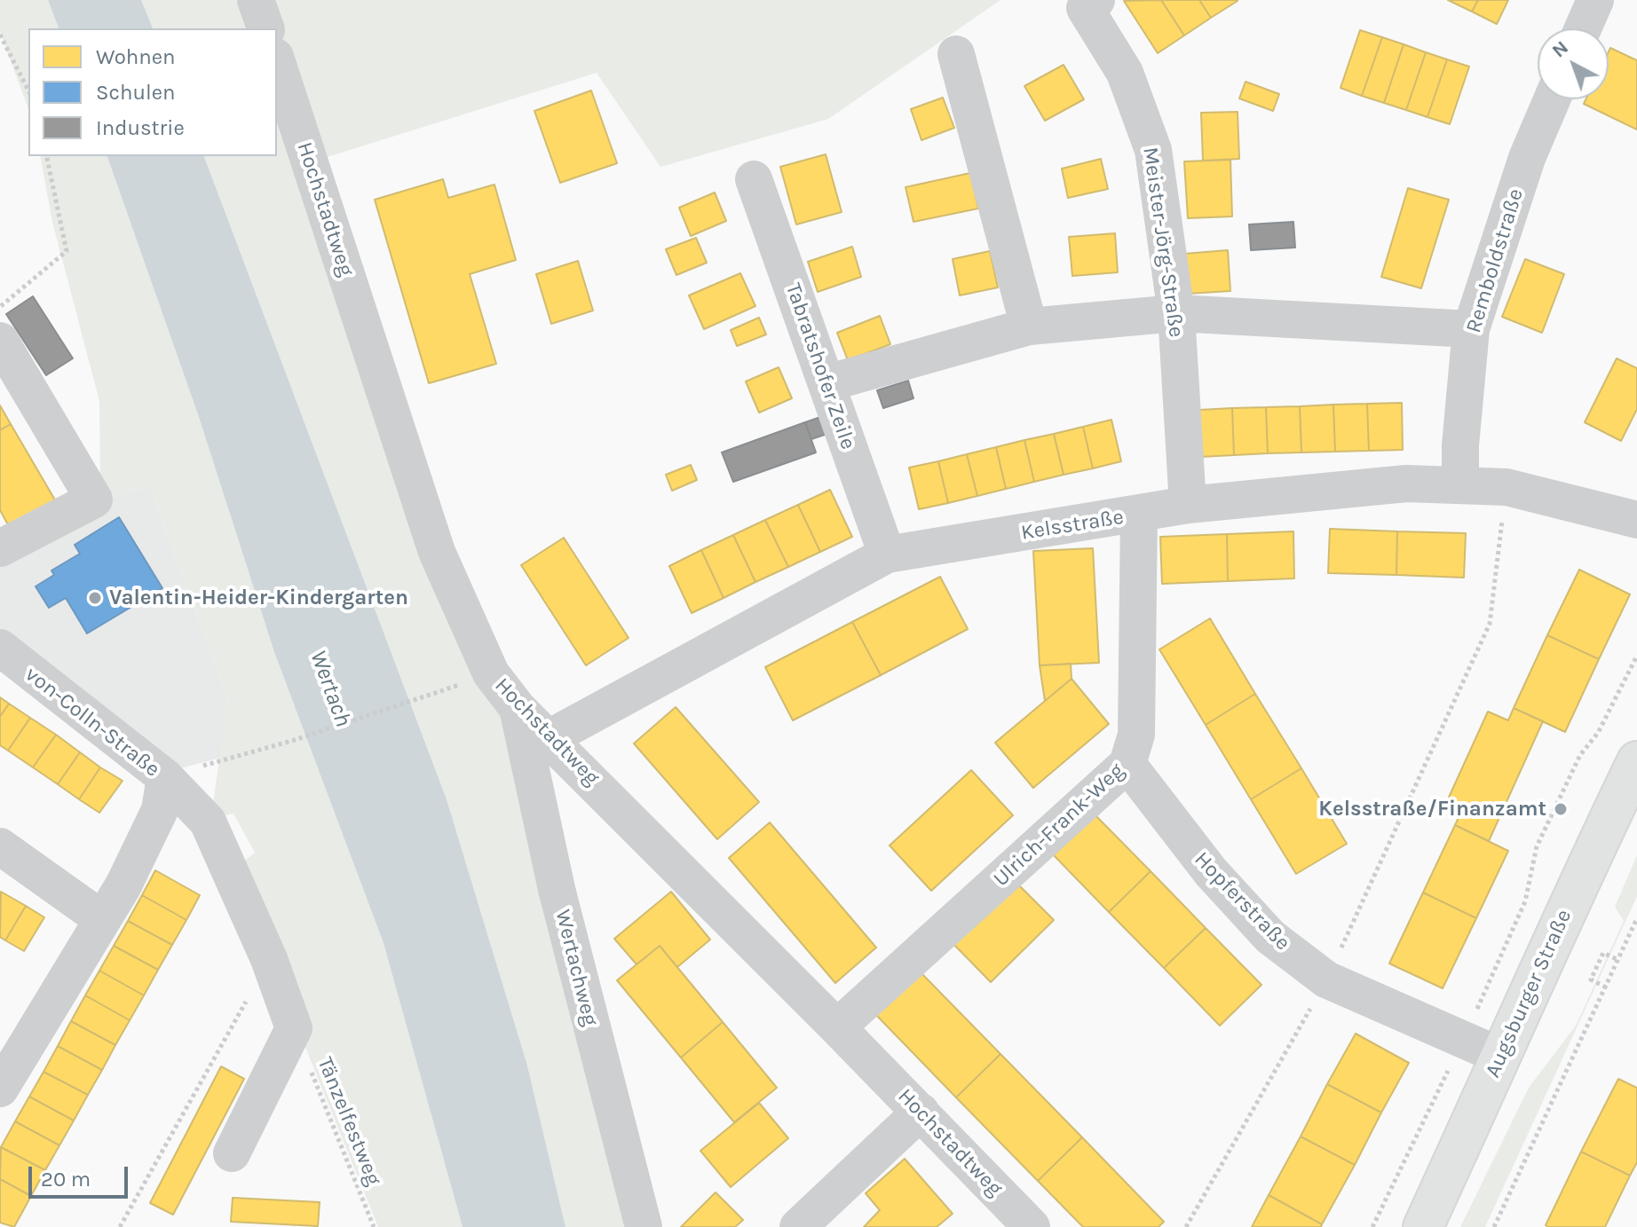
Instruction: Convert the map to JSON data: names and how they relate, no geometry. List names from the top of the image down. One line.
{"streets":{"main road":["Augsburger Straße"],"street":["Hochstadtweg","Meister-Jörg-Straße","Remboldstraße","Tabratshofer Zeile","Kelsstraße","von-Colln-Straße","Ulrich-Frank-Weg","Hopferstraße","Wertachweg"],"path":["Tänzelfestweg"]},"crossings":[["Hochstadtweg","Kelsstraße"],["Hochstadtweg","Ulrich-Frank-Weg"],["Hochstadtweg","Wertachweg"],["Meister-Jörg-Straße","Kelsstraße"],["Remboldstraße","Kelsstraße"],["Tabratshofer Zeile","Kelsstraße"],["Kelsstraße","Ulrich-Frank-Weg"],["Ulrich-Frank-Weg","Hopferstraße"],["Hopferstraße","Augsburger Straße"]],"water":["Wertach"],"places":["Valentin-Heider-Kindergarten","Kelsstraße/Finanzamt"],"legend":["Wohnen","Schulen","Industrie"],"scale_bar":"20 m","north":"top left"}
